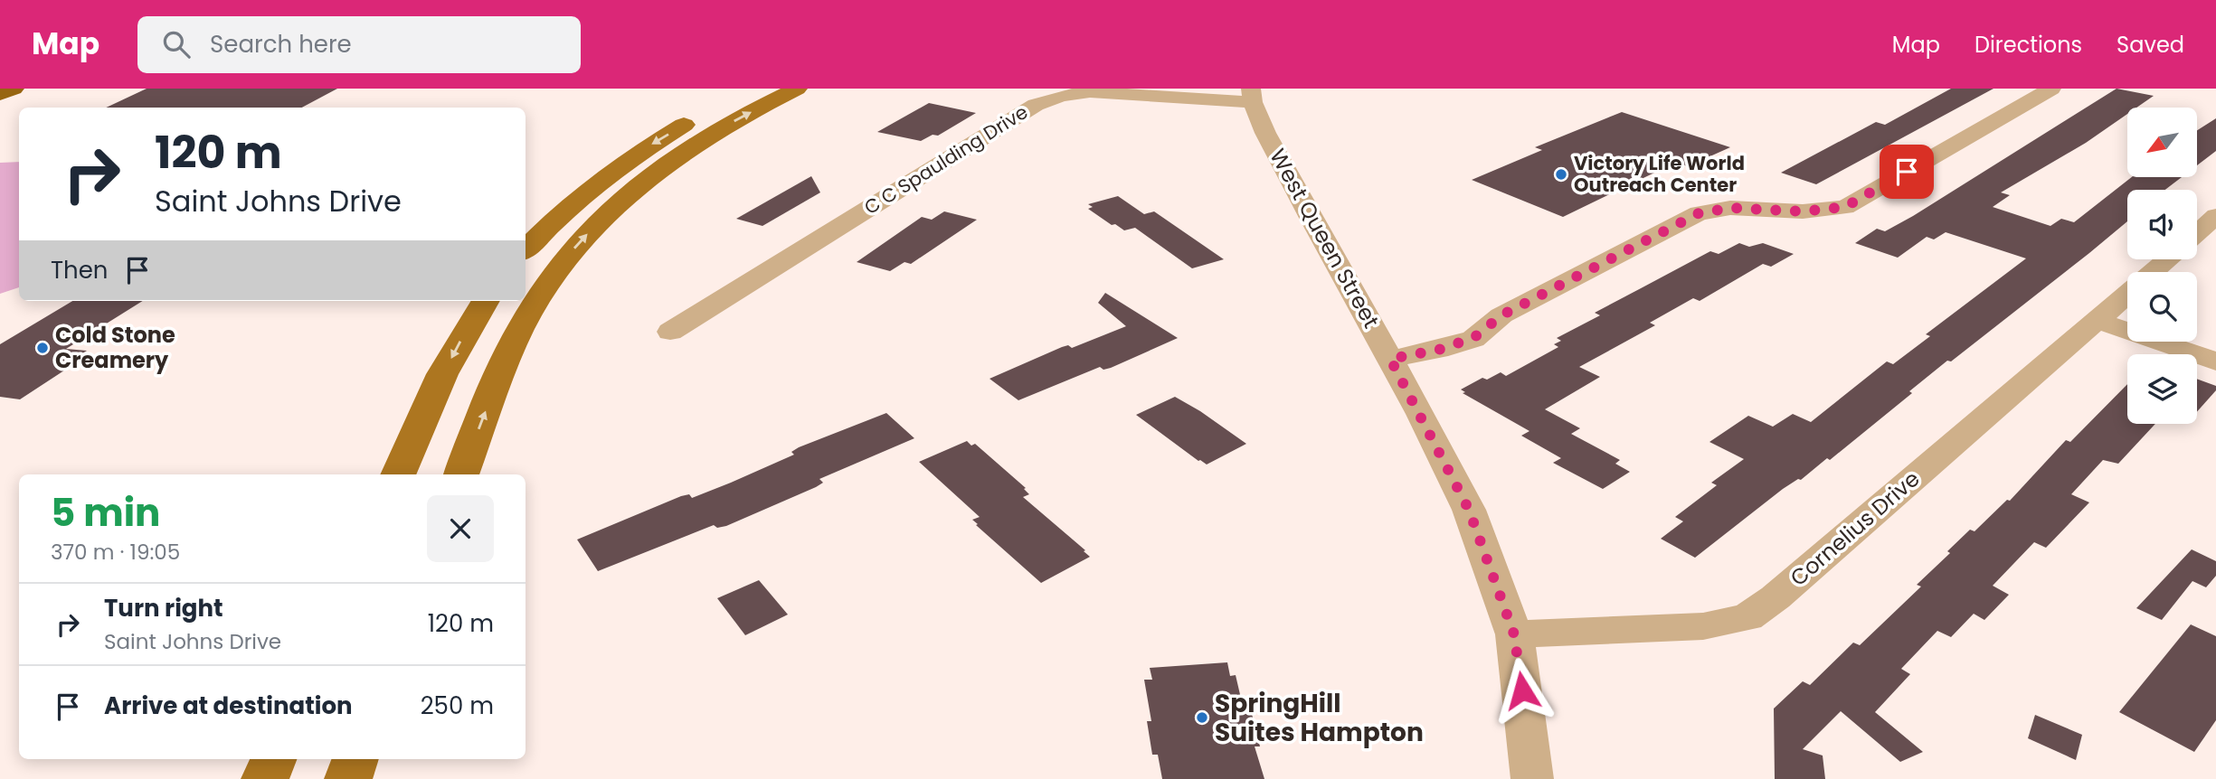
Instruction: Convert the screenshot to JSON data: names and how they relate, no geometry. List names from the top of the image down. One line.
{"streets":{"street":["C C Spaulding Drive","West Queen Street","Cornelius Drive"]},"crossings":[["C C Spaulding Drive","West Queen Street"],["West Queen Street","Cornelius Drive"]],"places":["Victory Life World Outreach Center","Cold Stone Creamery","SpringHill Suites Hampton"],"north":"bottom left","page":{"header":"Map","search":"Search here","nav":["Map","Directions","Saved"],"turn":["120 m","Saint Johns Drive"],"then":"Then","heading":["5 min","370 m · 19:05"],"list":[{"name":"Turn right","note":"Saint Johns Drive","value":"120 m"},{"name":"Arrive at destination","value":"250 m"}]}}
